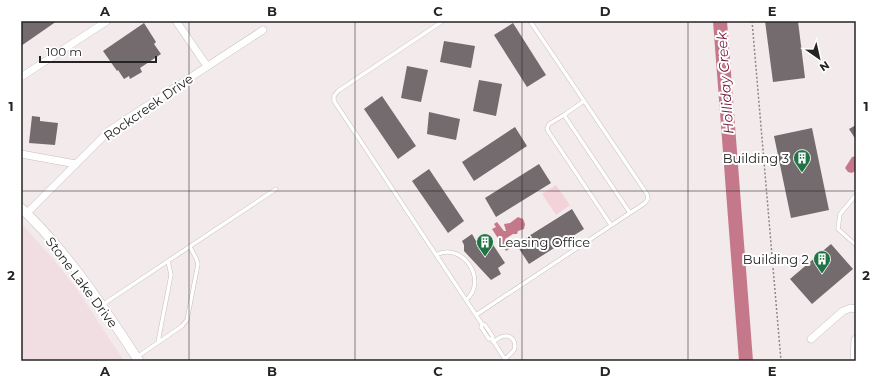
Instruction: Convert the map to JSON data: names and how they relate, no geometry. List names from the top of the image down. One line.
{"streets":{"street":["Rockcreek Drive","Stone Lake Drive"]},"crossings":[["Rockcreek Drive","Stone Lake Drive"]],"water":["Holliday Creek"],"places":{"building":["Building 3","Leasing Office","Building 2"]},"scale_bar":"100 m","north":"bottom right","grid":{"columns":["A","B","C","D","E"],"rows":["1","2"]}}
